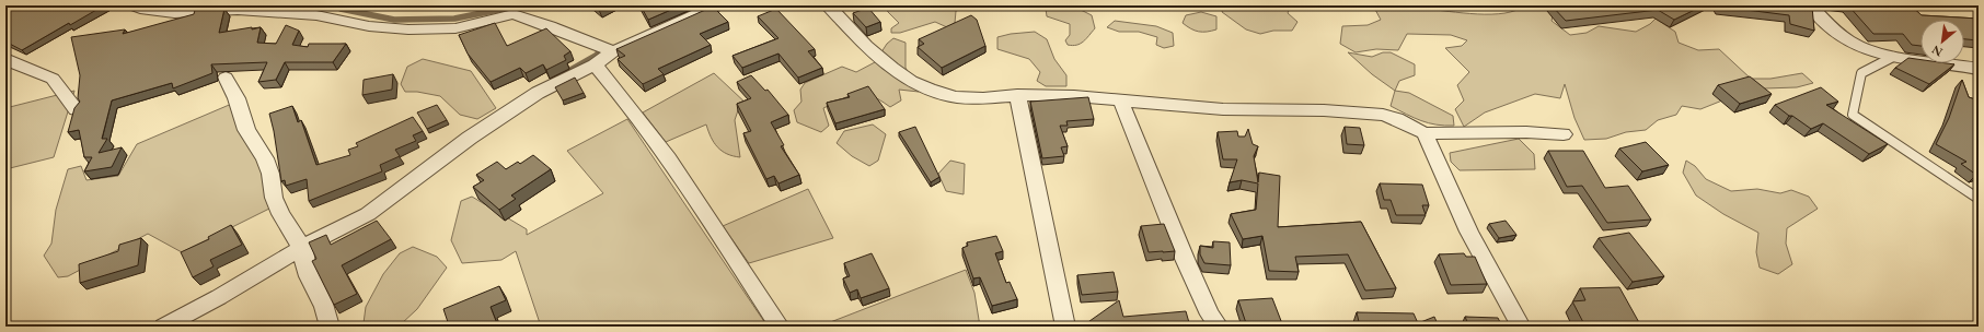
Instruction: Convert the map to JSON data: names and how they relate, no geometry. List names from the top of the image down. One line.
{"north":"bottom left"}
